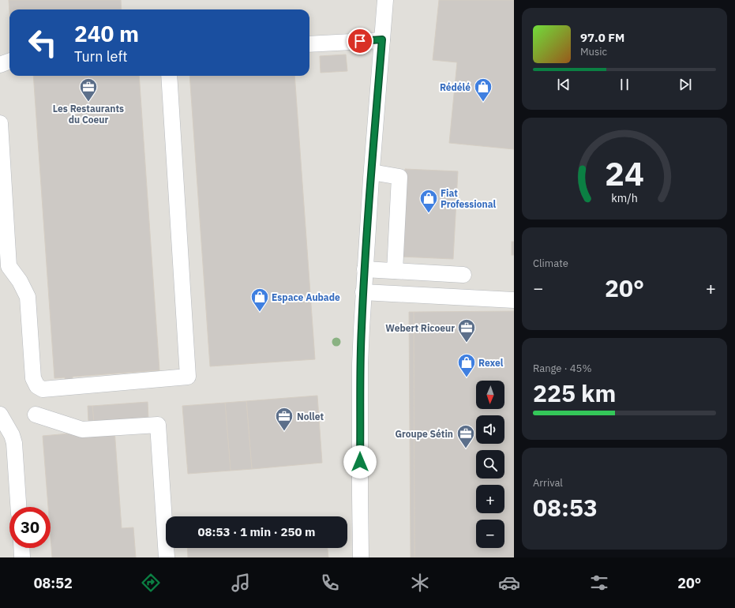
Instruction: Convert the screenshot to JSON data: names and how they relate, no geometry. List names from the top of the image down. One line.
{"places":{"office":["Les Restaurants du Coeur","Webert Ricoeur","Nollet","Groupe Sétin"],"shop":["Rédélé","Fiat Professional","Espace Aubade","Rexel"]},"north":"bottom","page":{"turn":["240 m","Turn left"],"song":["97.0 FM","Music"],"tile":["Climate",["Range · 45%","225 km"],["Arrival","08:53"]],"heat":["−","20°","+"],"map_buttons":["+","−"],"limit":"30","trip":"08:53 · 1 min · 250 m","tabs":["08:52","20°"],"gauge":["24","km/h"]}}
